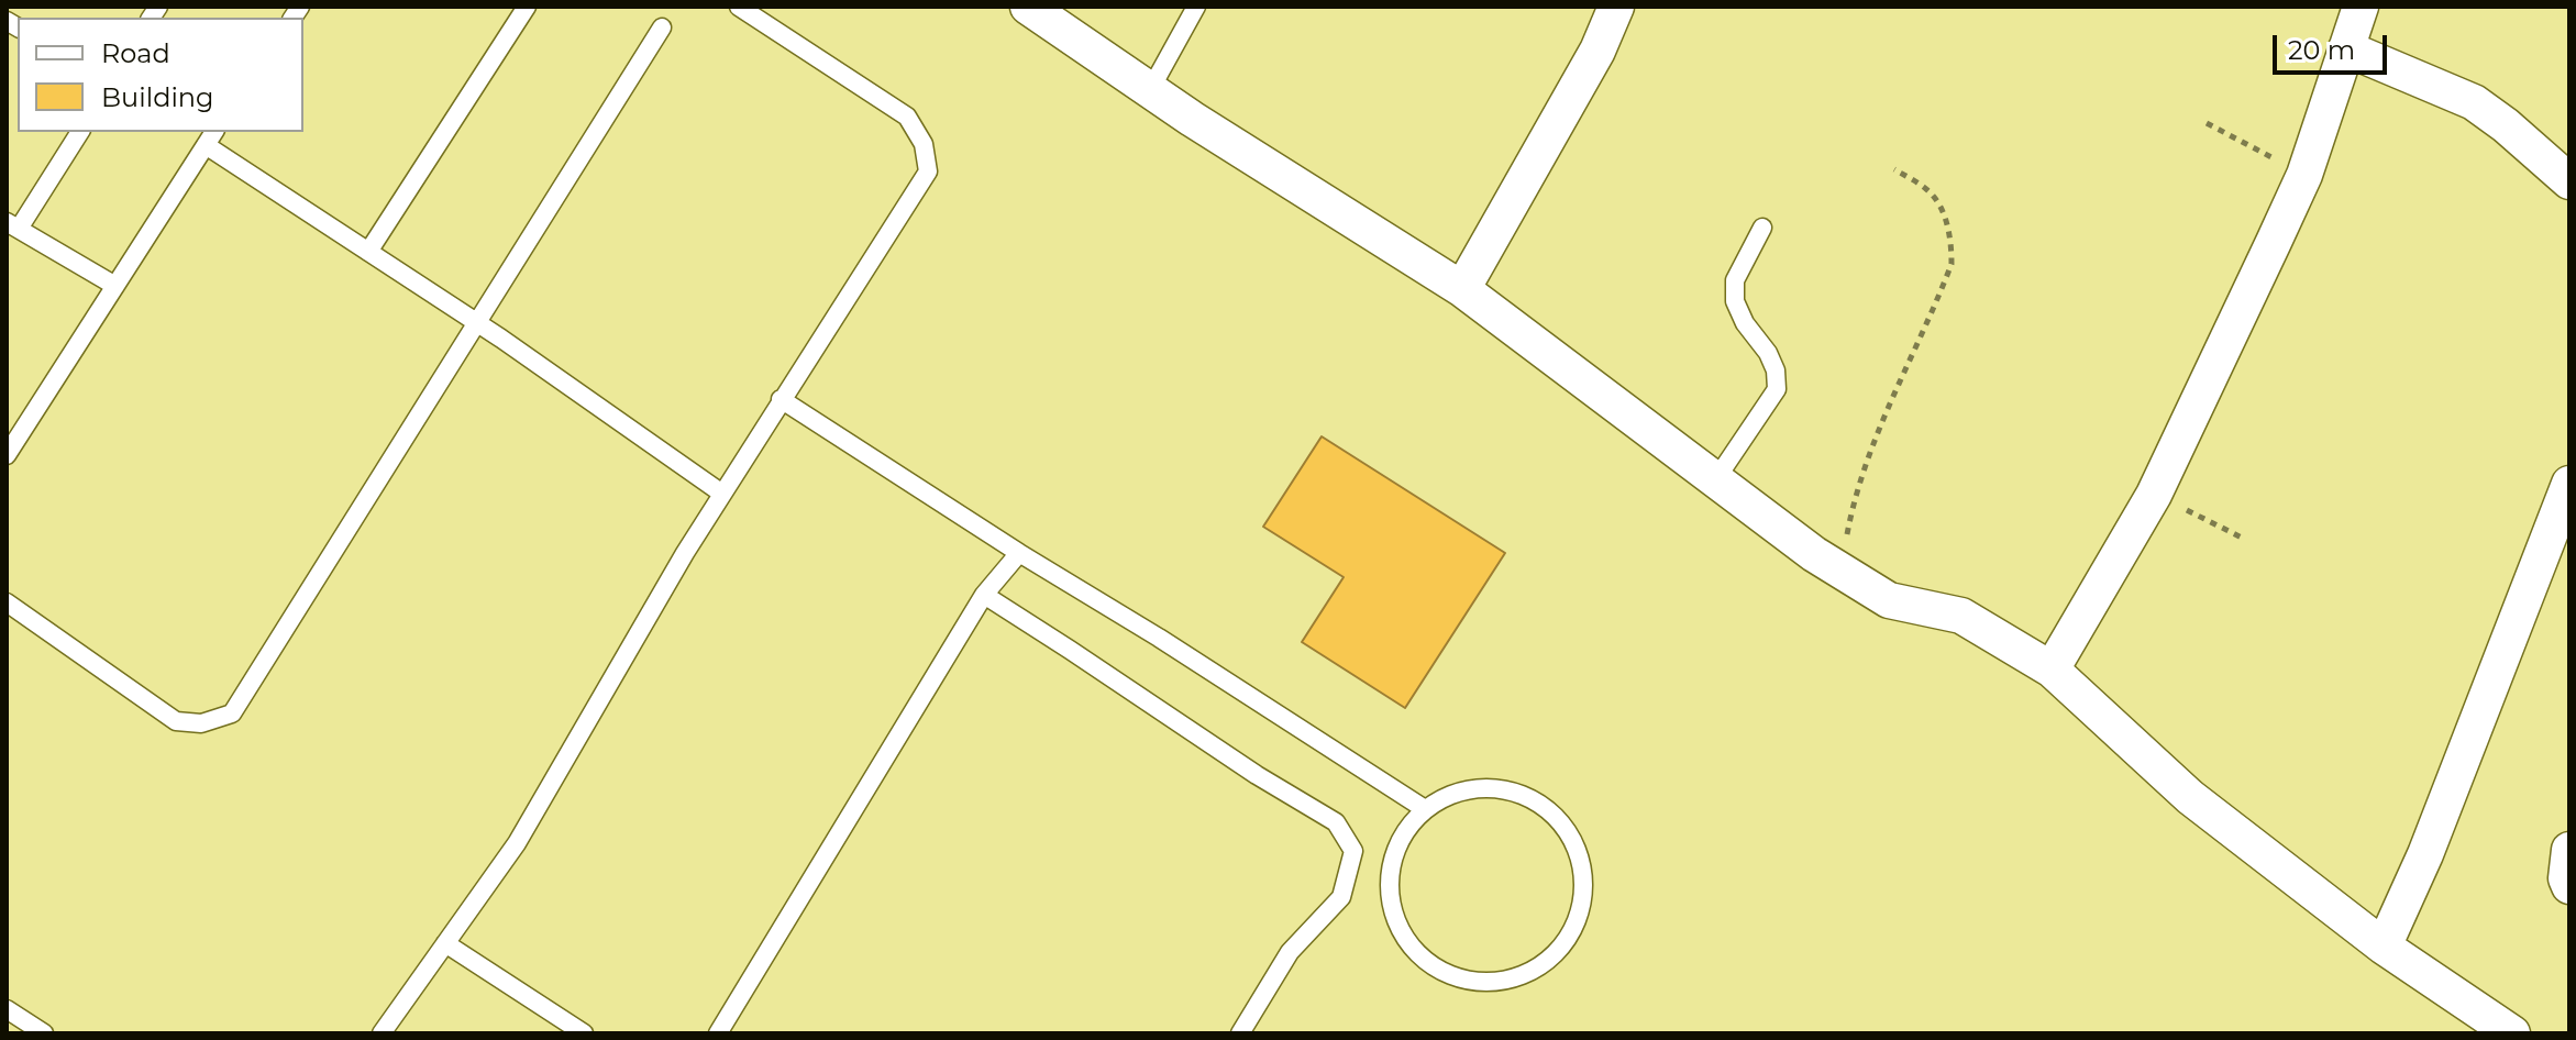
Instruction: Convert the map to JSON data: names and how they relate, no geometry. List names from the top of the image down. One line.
{"legend":["Road","Building"],"scale_bar":"20 m"}
